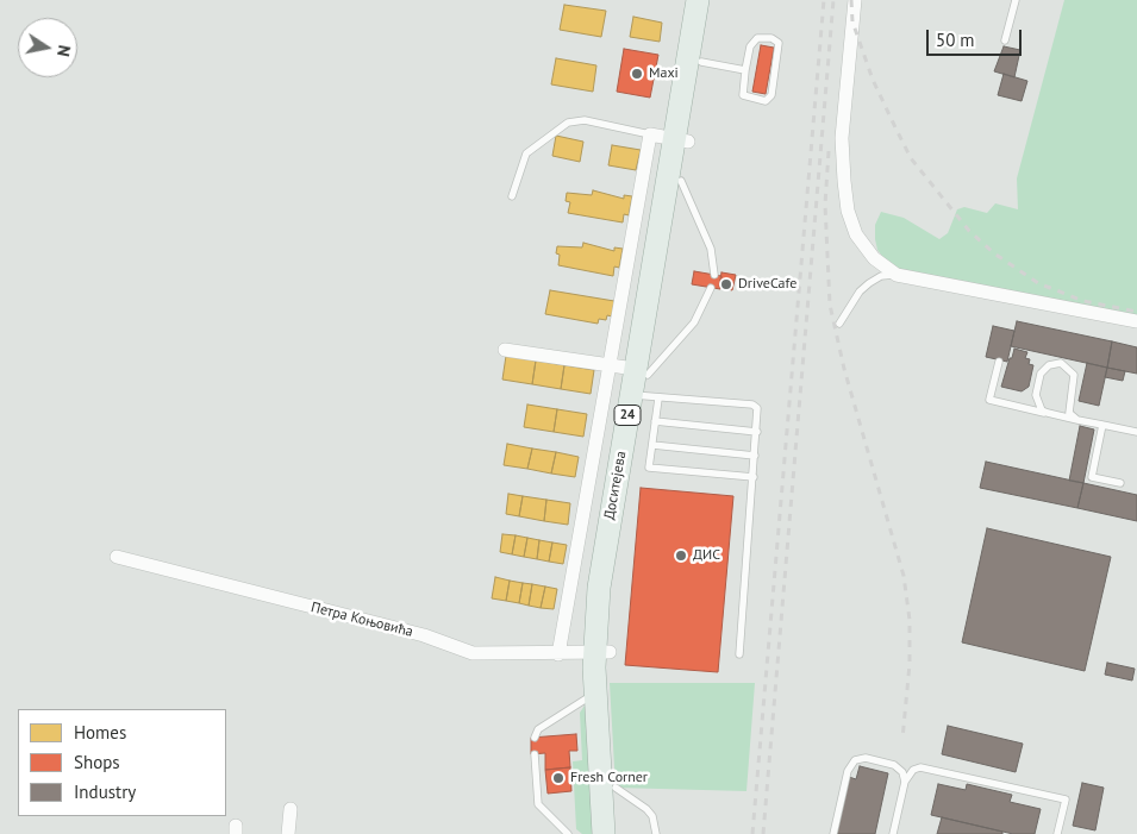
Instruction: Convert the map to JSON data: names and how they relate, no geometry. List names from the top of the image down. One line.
{"streets":{"main road":["24","Доситејева"],"street":["Петра Коњовића"]},"crossings":[["Доситејева","Петра Коњовића"]],"places":["Maxi","DriveCafe","ДИС","Fresh Corner"],"legend":["Homes","Shops","Industry"],"scale_bar":"50 m","north":"right"}
